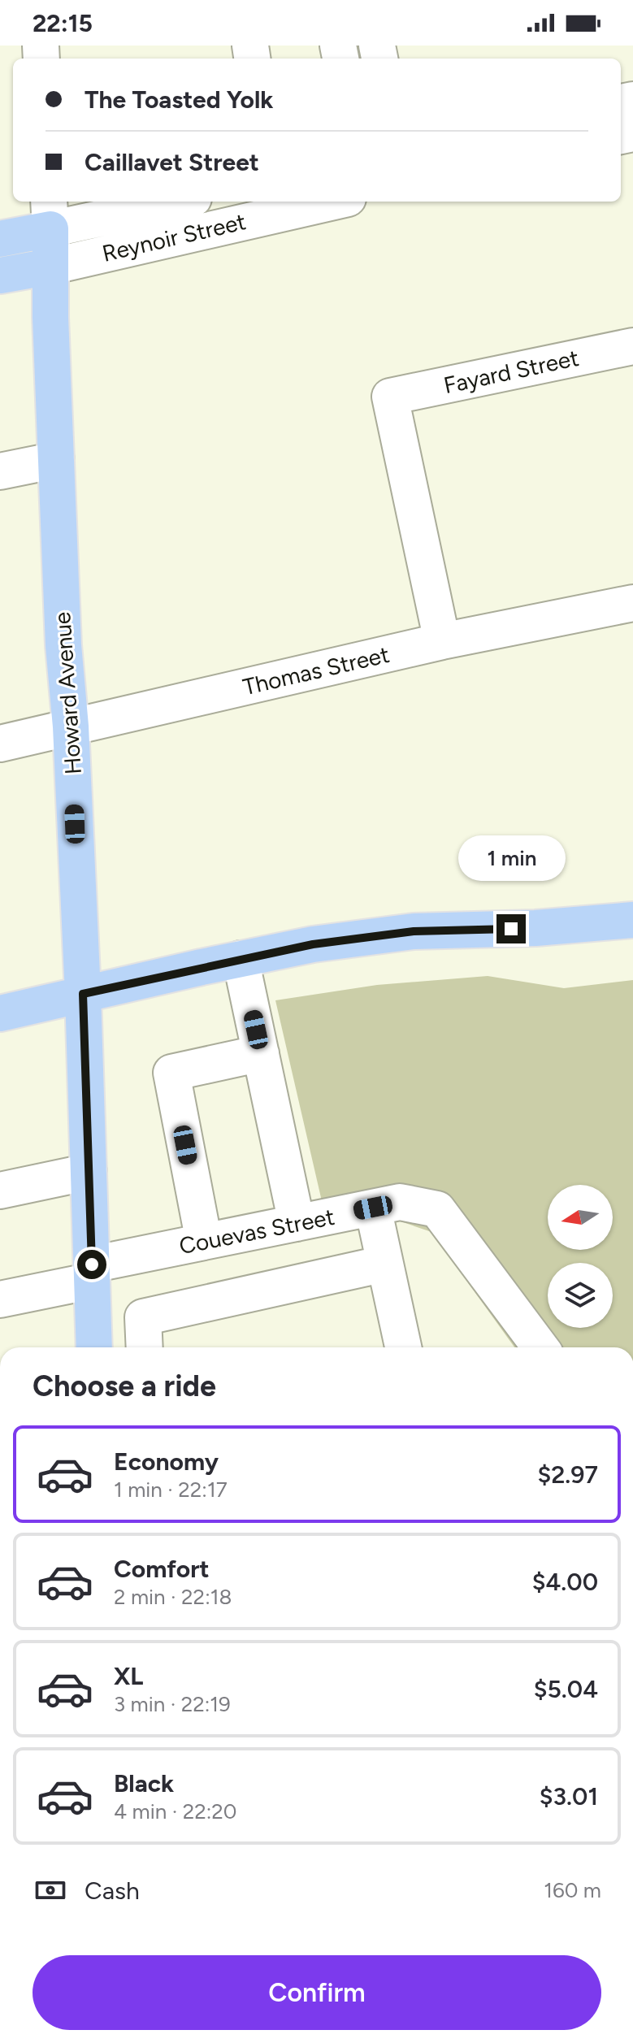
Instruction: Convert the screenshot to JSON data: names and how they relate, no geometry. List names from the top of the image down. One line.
{"streets":{"main road":["Reynoir Street","Howard Avenue"],"street":["Fayard Street","Thomas Street","Couevas Street"]},"crossings":[["Reynoir Street","Howard Avenue"],["Fayard Street","Thomas Street"],["Thomas Street","Howard Avenue"],["Howard Avenue","Couevas Street"]],"north":"left","page":{"status":"22:15","banner":["The Toasted Yolk","Caillavet Street"],"bubble":"1 min","heading":"Choose a ride","list":[{"name":"Economy","note":"1 min · 22:17","value":"$2.97"},{"name":"Comfort","note":"2 min · 22:18","value":"$4.00"},{"name":"XL","note":"3 min · 22:19","value":"$5.04"},{"name":"Black","note":"4 min · 22:20","value":"$3.01"}],"pay":["Cash","160 m"],"buttons":"Confirm"}}
